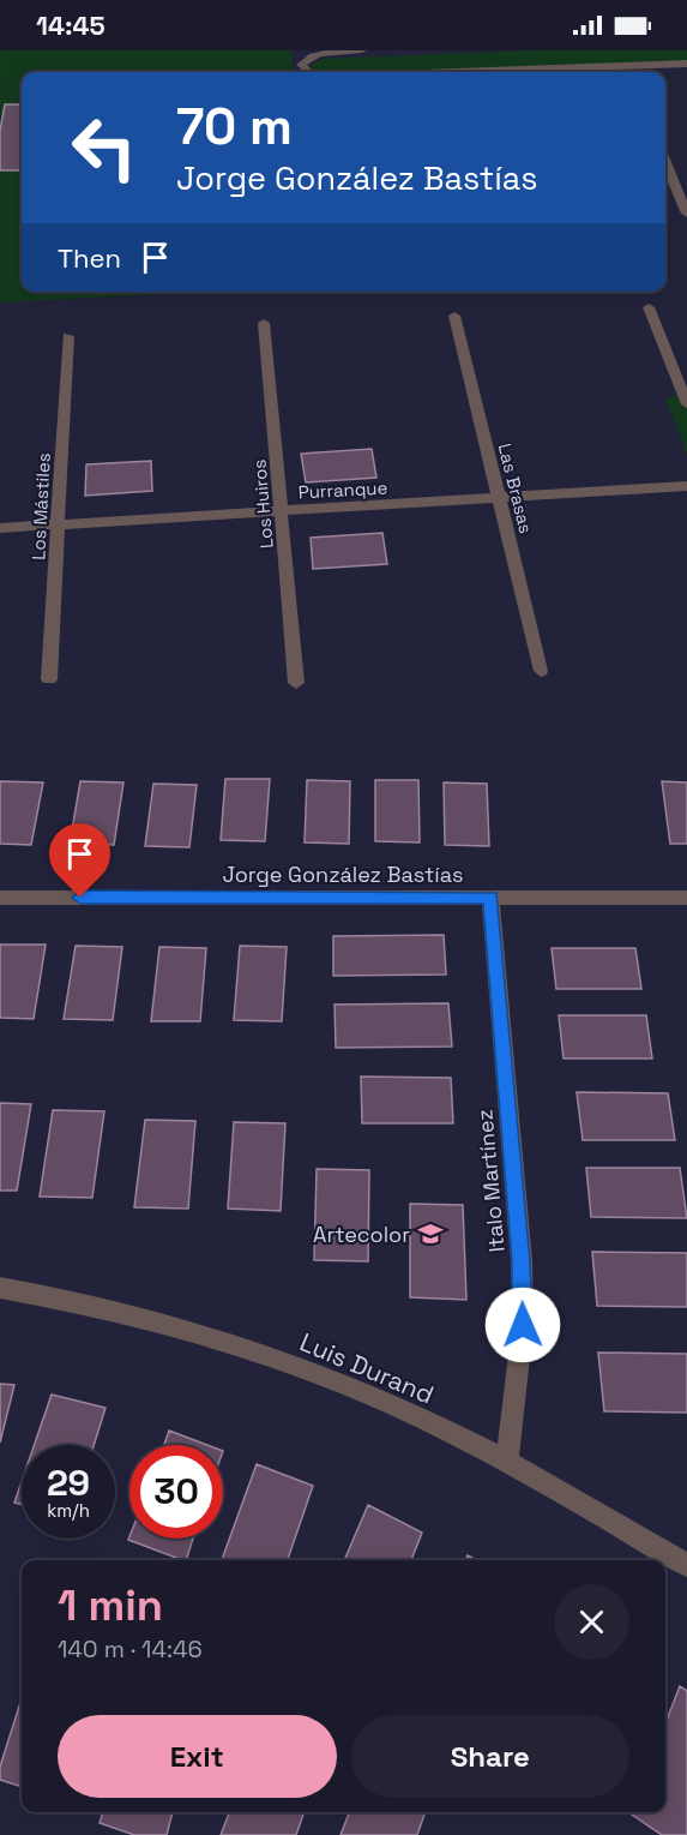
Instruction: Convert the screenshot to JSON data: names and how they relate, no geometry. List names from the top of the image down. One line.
{"streets":{"street":["Las Brasas","Purranque","Los Huiros","Los Mástiles","Jorge González Bastías","Italo Martínez","Luis Durand"]},"crossings":[["Las Brasas","Purranque"],["Purranque","Los Huiros"],["Purranque","Los Mástiles"],["Jorge González Bastías","Italo Martínez"],["Italo Martínez","Luis Durand"]],"places":{"school or university":["Artecolor"]},"page":{"status":"14:45","turn":["70 m","Jorge González Bastías"],"then":"Then","speed":"29 km/h","limit":"30","heading":["1 min","140 m · 14:46"],"buttons":["Exit","Share"]}}
